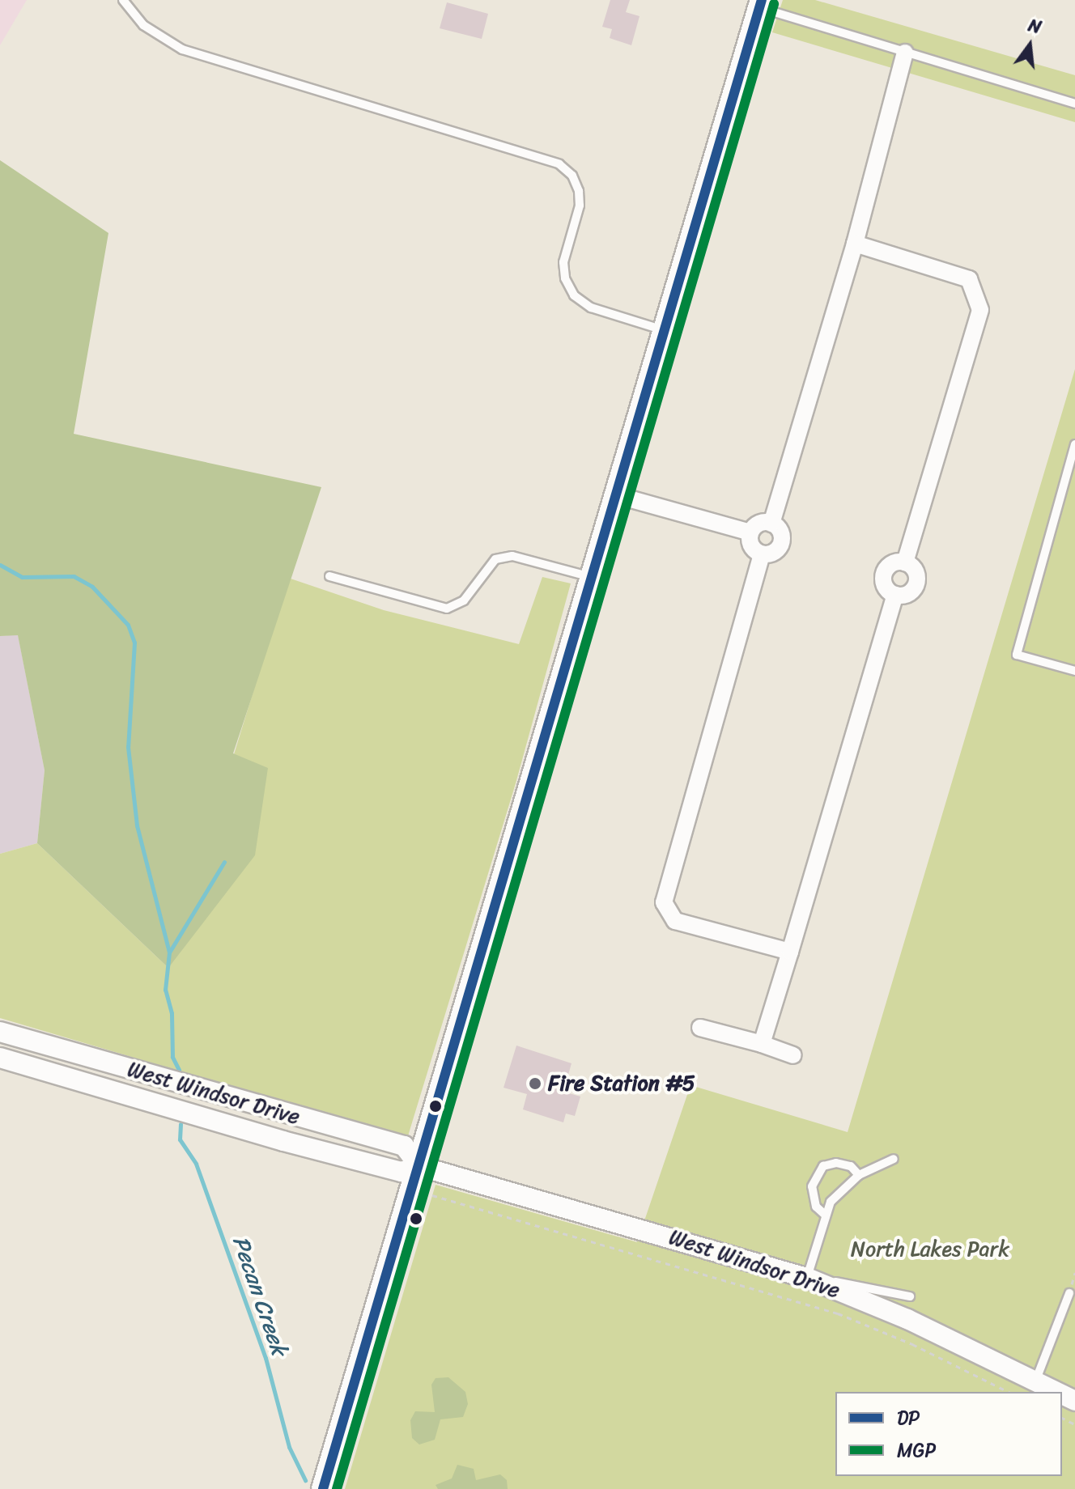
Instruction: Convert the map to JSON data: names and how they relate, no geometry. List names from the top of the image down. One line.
{"streets":{"street":["West Windsor Drive"]},"water":["Pecan Creek"],"parks":["North Lakes Park"],"places":["Fire Station #5"],"lines":["transit line DP","transit line MGP"],"legend":["DP","MGP"],"north":"top"}
